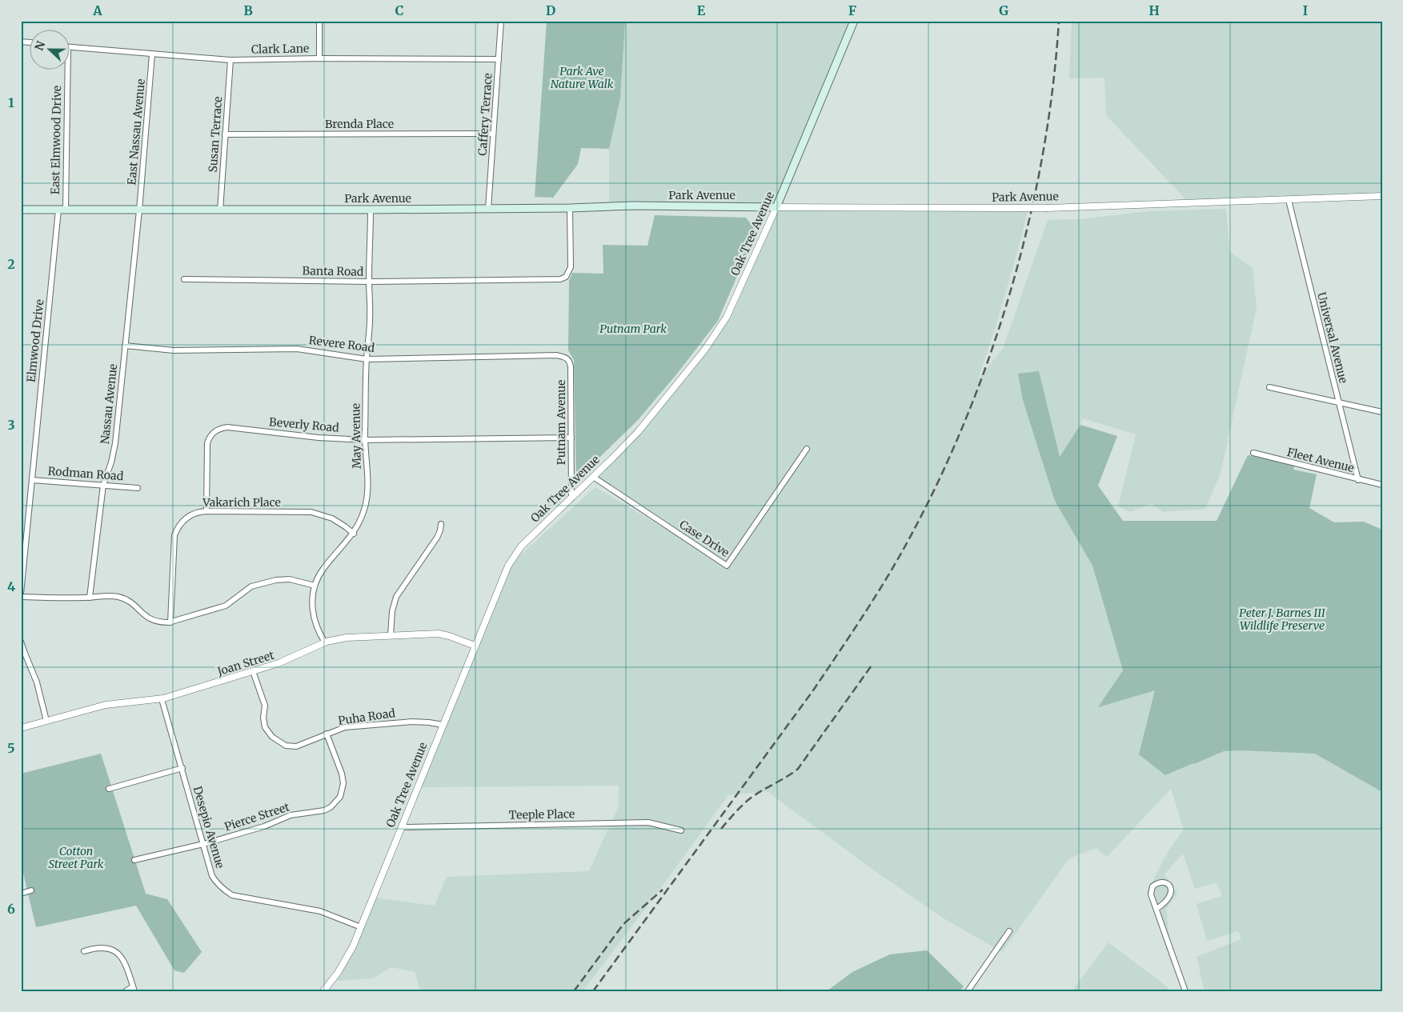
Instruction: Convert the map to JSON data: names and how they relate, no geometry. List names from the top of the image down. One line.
{"streets":{"main road":["Park Avenue","Oak Tree Avenue"],"street":["Clark Lane","Caffery Terrace","Brenda Place","East Nassau Avenue","Susan Terrace","East Elmwood Drive","Banta Road","Universal Avenue","Elmwood Drive","Revere Road","Nassau Avenue","Putnam Avenue","Beverly Road","May Avenue","Fleet Avenue","Rodman Road","Vakarich Place","Case Drive","Joan Street","Puha Road","Teeple Place","Pierce Street","Desepio Avenue"]},"crossings":[["Clark Lane","Caffery Terrace"],["Clark Lane","East Nassau Avenue"],["Clark Lane","Susan Terrace"],["Caffery Terrace","Brenda Place"],["Caffery Terrace","Park Avenue"],["Brenda Place","Susan Terrace"],["East Nassau Avenue","Park Avenue"],["East Nassau Avenue","Nassau Avenue"],["Susan Terrace","Park Avenue"],["East Elmwood Drive","Park Avenue"],["East Elmwood Drive","Elmwood Drive"],["Park Avenue","Oak Tree Avenue"],["Park Avenue","Banta Road"],["Park Avenue","Universal Avenue"],["Park Avenue","Elmwood Drive"],["Park Avenue","Nassau Avenue"],["Park Avenue","May Avenue"],["Oak Tree Avenue","Putnam Avenue"],["Oak Tree Avenue","Case Drive"],["Oak Tree Avenue","Joan Street"],["Oak Tree Avenue","Puha Road"],["Oak Tree Avenue","Teeple Place"],["Oak Tree Avenue","Desepio Avenue"],["Banta Road","May Avenue"],["Universal Avenue","Fleet Avenue"],["Elmwood Drive","Rodman Road"],["Revere Road","Nassau Avenue"],["Revere Road","Putnam Avenue"],["Revere Road","May Avenue"],["Nassau Avenue","Rodman Road"],["Putnam Avenue","Beverly Road"],["Beverly Road","May Avenue"],["Beverly Road","Vakarich Place"],["May Avenue","Vakarich Place"],["May Avenue","Joan Street"],["Joan Street","Puha Road"],["Joan Street","Desepio Avenue"],["Puha Road","Pierce Street"],["Pierce Street","Desepio Avenue"]],"parks":["Park Ave Nature Walk","Putnam Park","Peter J. Barnes III Wildlife Preserve","Cotton Street Park"],"north":"left","grid":{"columns":["A","B","C","D","E","F","G","H","I"],"rows":["1","2","3","4","5","6"]}}
